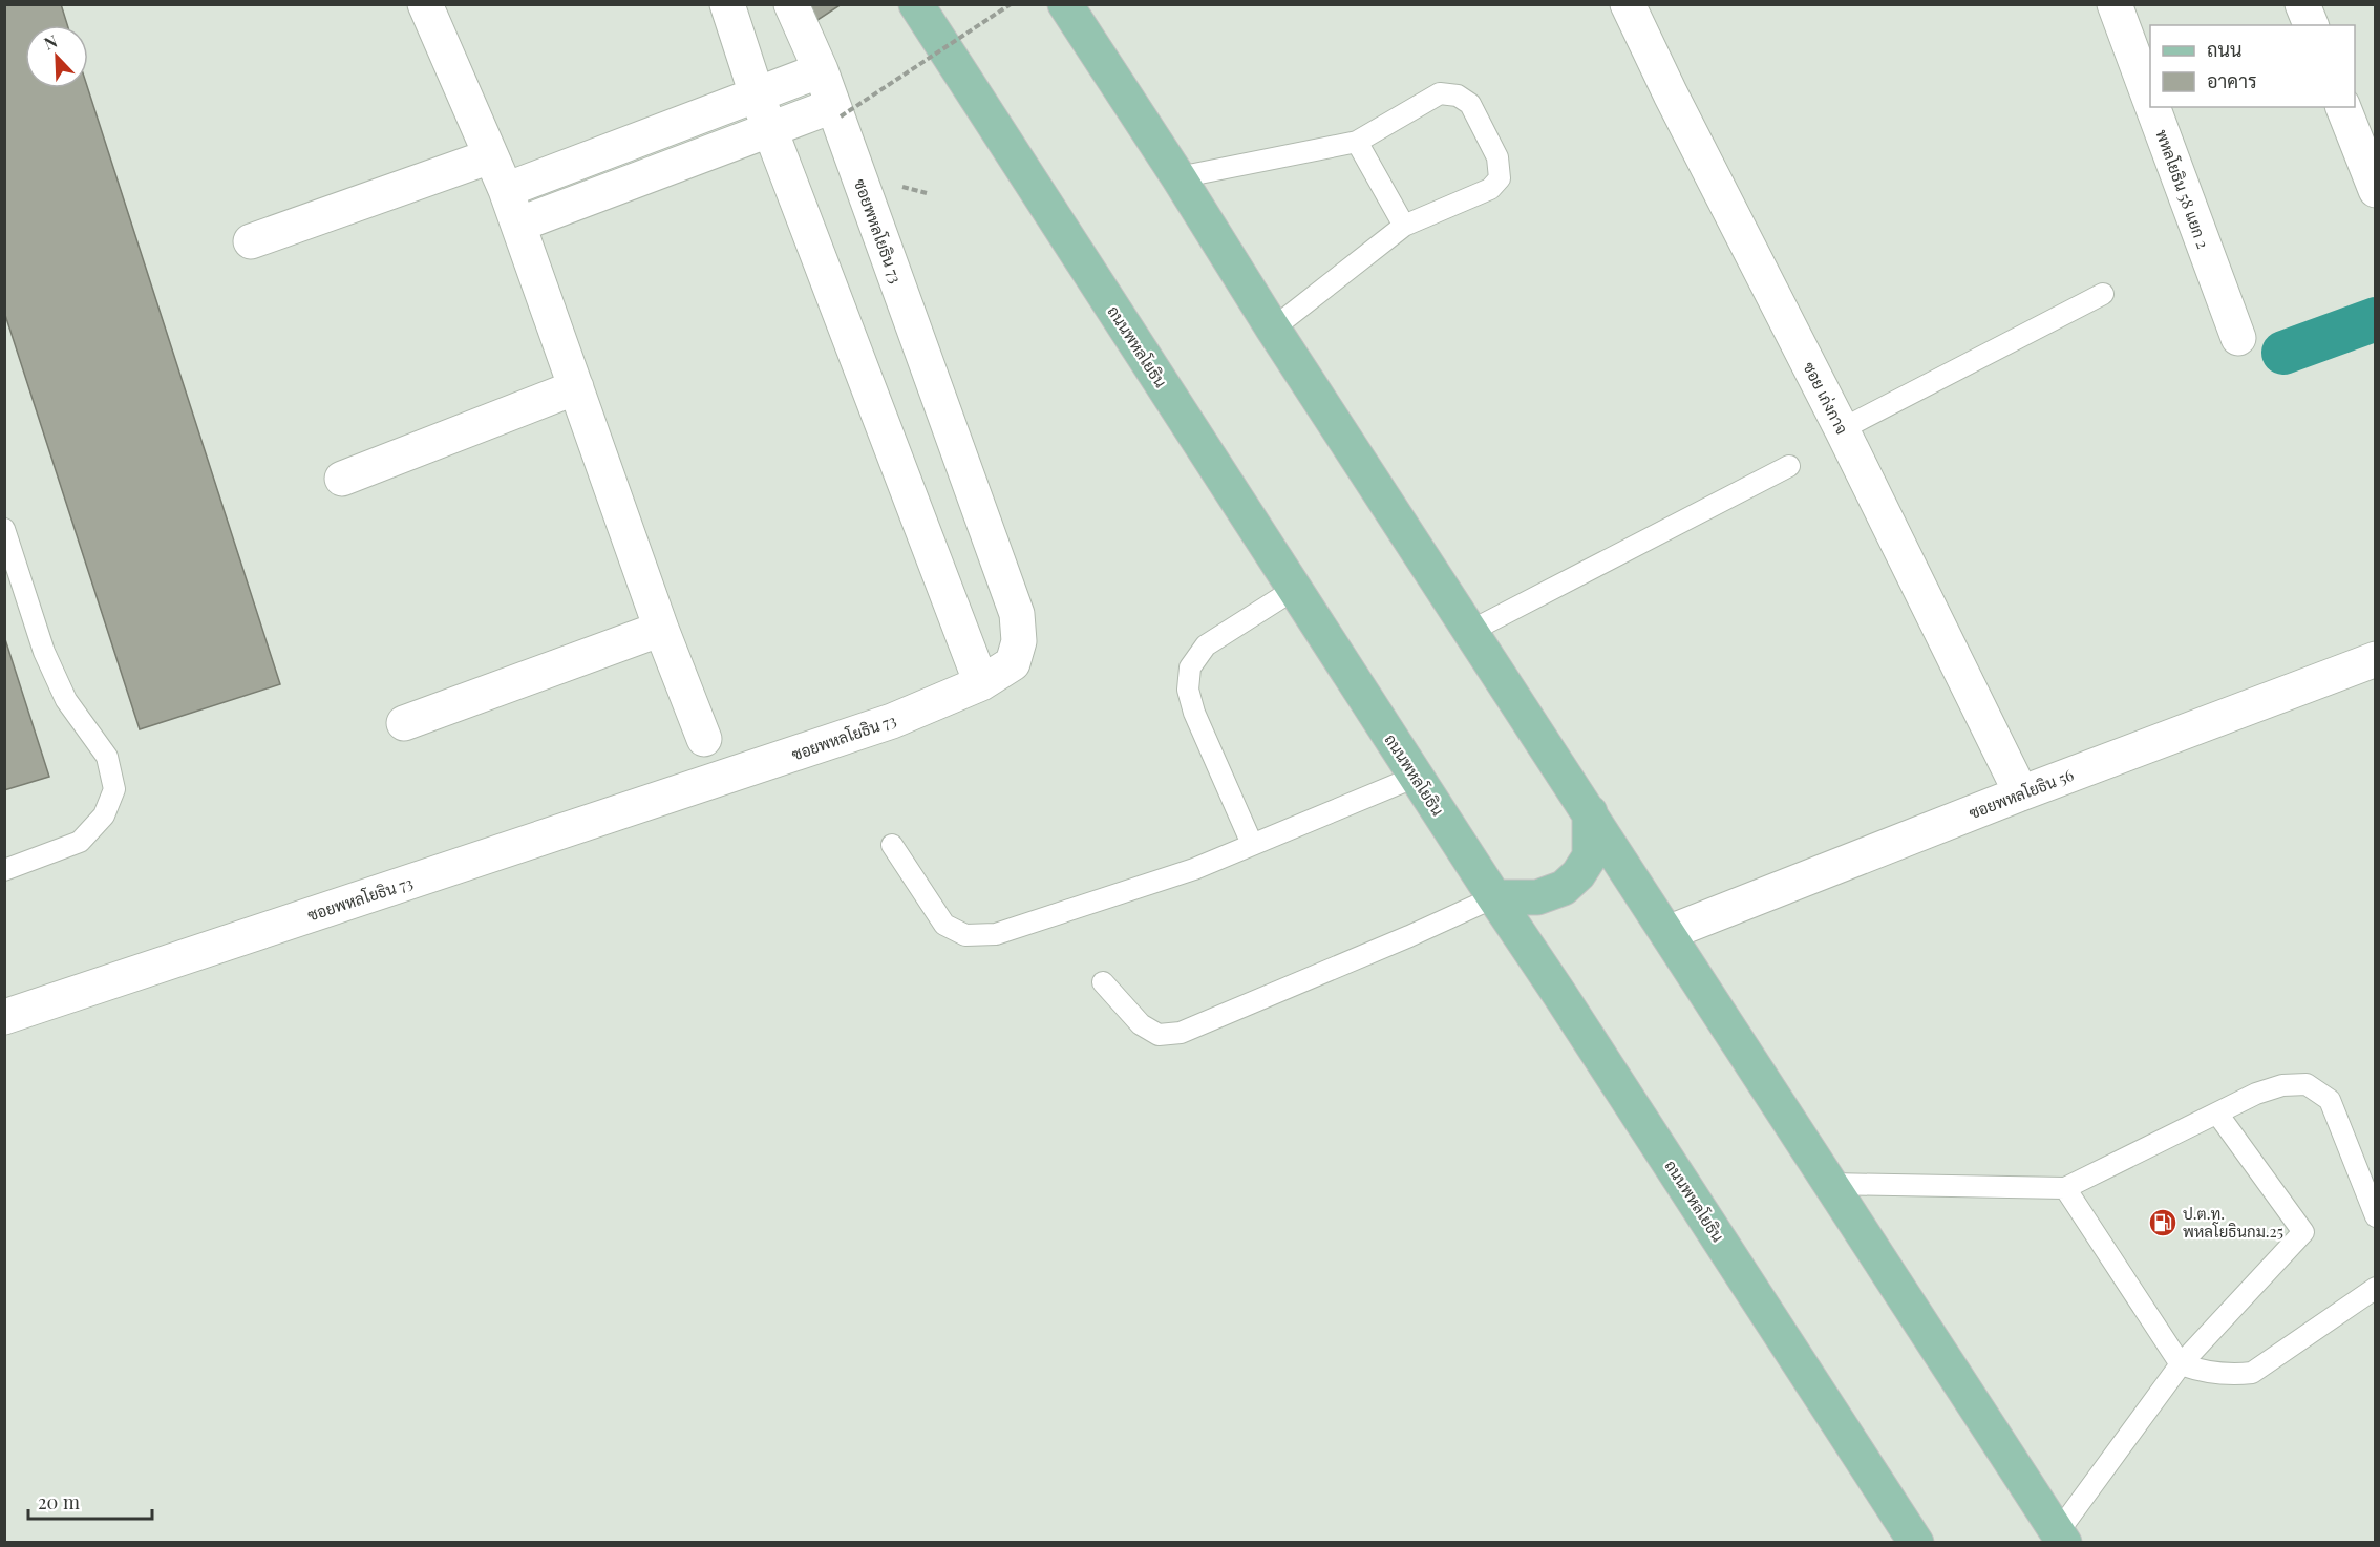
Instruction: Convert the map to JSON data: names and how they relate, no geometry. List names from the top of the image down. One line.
{"streets":{"main road":["ถนนพหลโยธิน"],"street":["พหลโยธิน 58 แยก 2","ซอยพหลโยธิน 73","ซอย เก่งกาจ","ซอยพหลโยธิน 56"]},"crossings":[["ซอย เก่งกาจ","ซอยพหลโยธิน 56"]],"places":{"fuel station":["ป.ต.ท. พหลโยธินกม.25"]},"legend":["ถนน","อาคาร"],"scale_bar":"20 m","north":"top left"}
